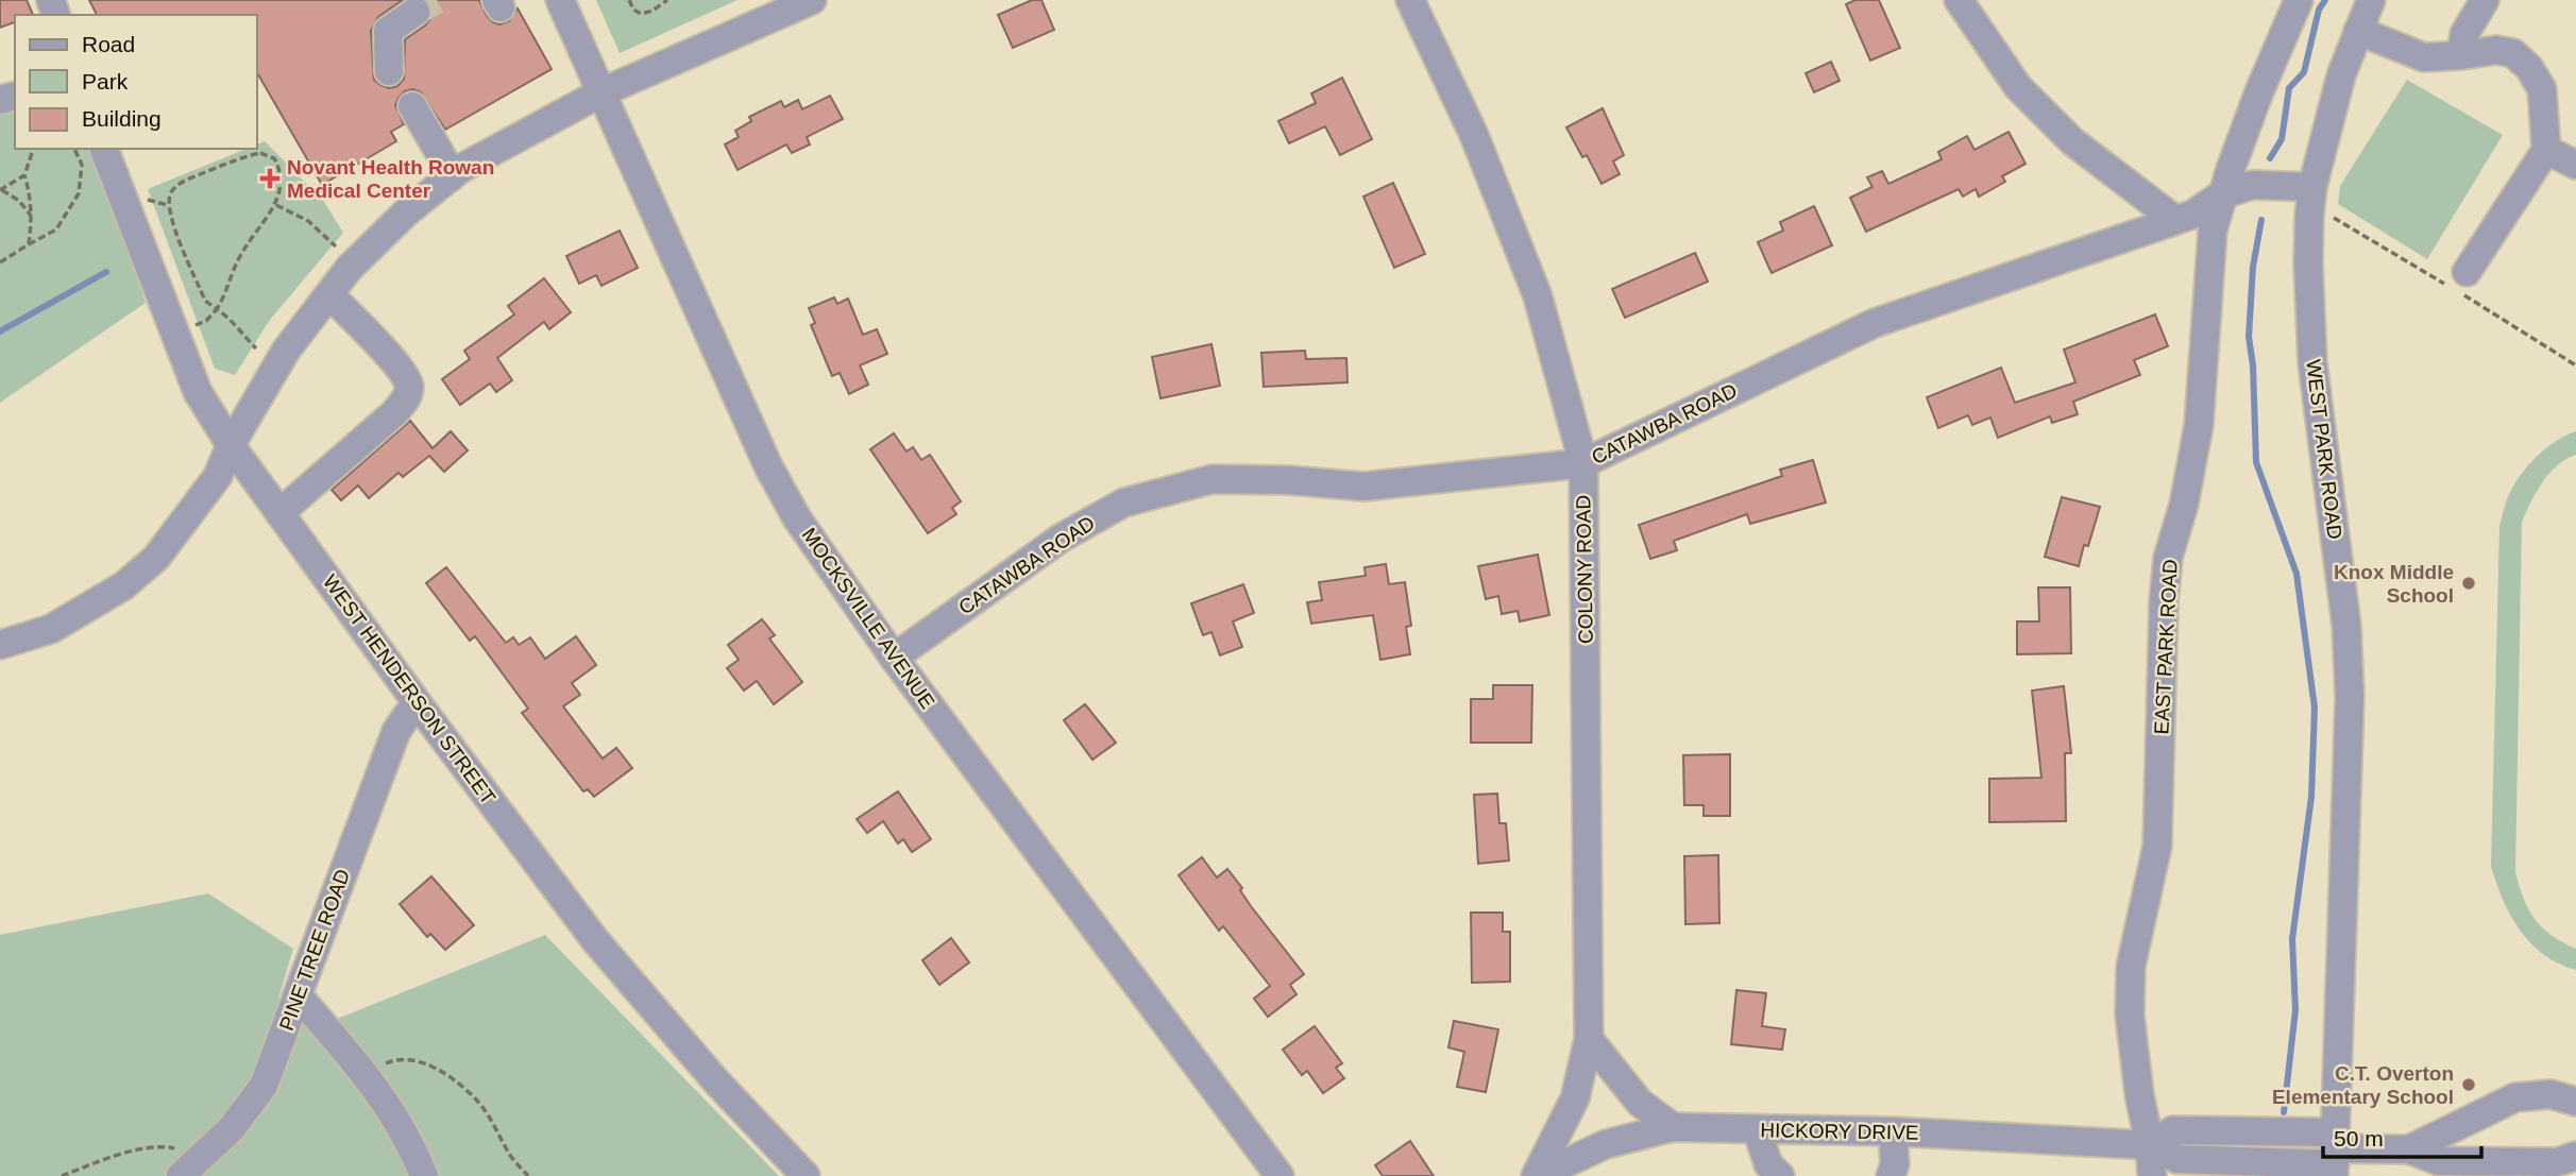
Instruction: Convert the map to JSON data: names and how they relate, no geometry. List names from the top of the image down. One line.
{"streets":{"street":["CATAWBA ROAD","WEST PARK ROAD","COLONY ROAD","MOCKSVILLE AVENUE","EAST PARK ROAD","WEST HENDERSON STREET","PINE TREE ROAD","HICKORY DRIVE"]},"crossings":[["CATAWBA ROAD","WEST PARK ROAD"],["CATAWBA ROAD","COLONY ROAD"],["CATAWBA ROAD","MOCKSVILLE AVENUE"],["CATAWBA ROAD","EAST PARK ROAD"],["WEST PARK ROAD","HICKORY DRIVE"],["COLONY ROAD","HICKORY DRIVE"],["EAST PARK ROAD","HICKORY DRIVE"],["WEST HENDERSON STREET","PINE TREE ROAD"]],"places":{"health":["Novant Health Rowan Medical Center"],"other":["Knox Middle School","C.T. Overton Elementary School"]},"legend":["Road","Park","Building"],"scale_bar":"50 m"}
